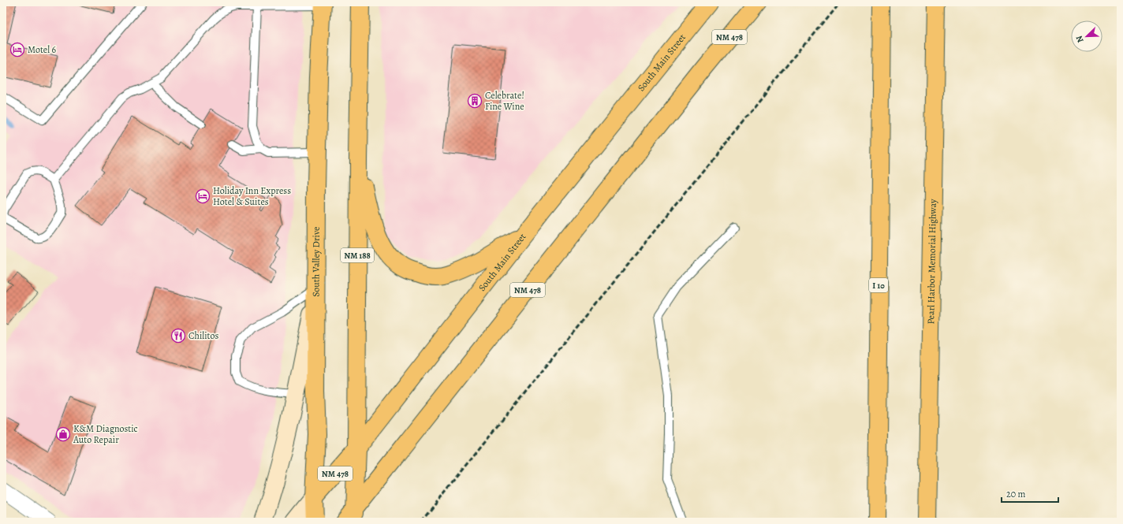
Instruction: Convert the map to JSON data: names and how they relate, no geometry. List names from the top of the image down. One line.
{"streets":{"main road":["NM 478","South Main Street","NM 188","South Valley Drive","Pearl Harbor Memorial Highway","I 10"]},"crossings":[["NM 478","NM 188"],["South Main Street","NM 188"],["South Main Street","South Valley Drive"]],"places":{"hotel":["Motel 6","Holiday Inn Express Hotel & Suites"],"building":["Celebrate! Fine Wine"],"restaurant":["Chilitos"],"shop":["K&M Diagnostic Auto Repair"]},"scale_bar":"20 m","north":"bottom left"}
